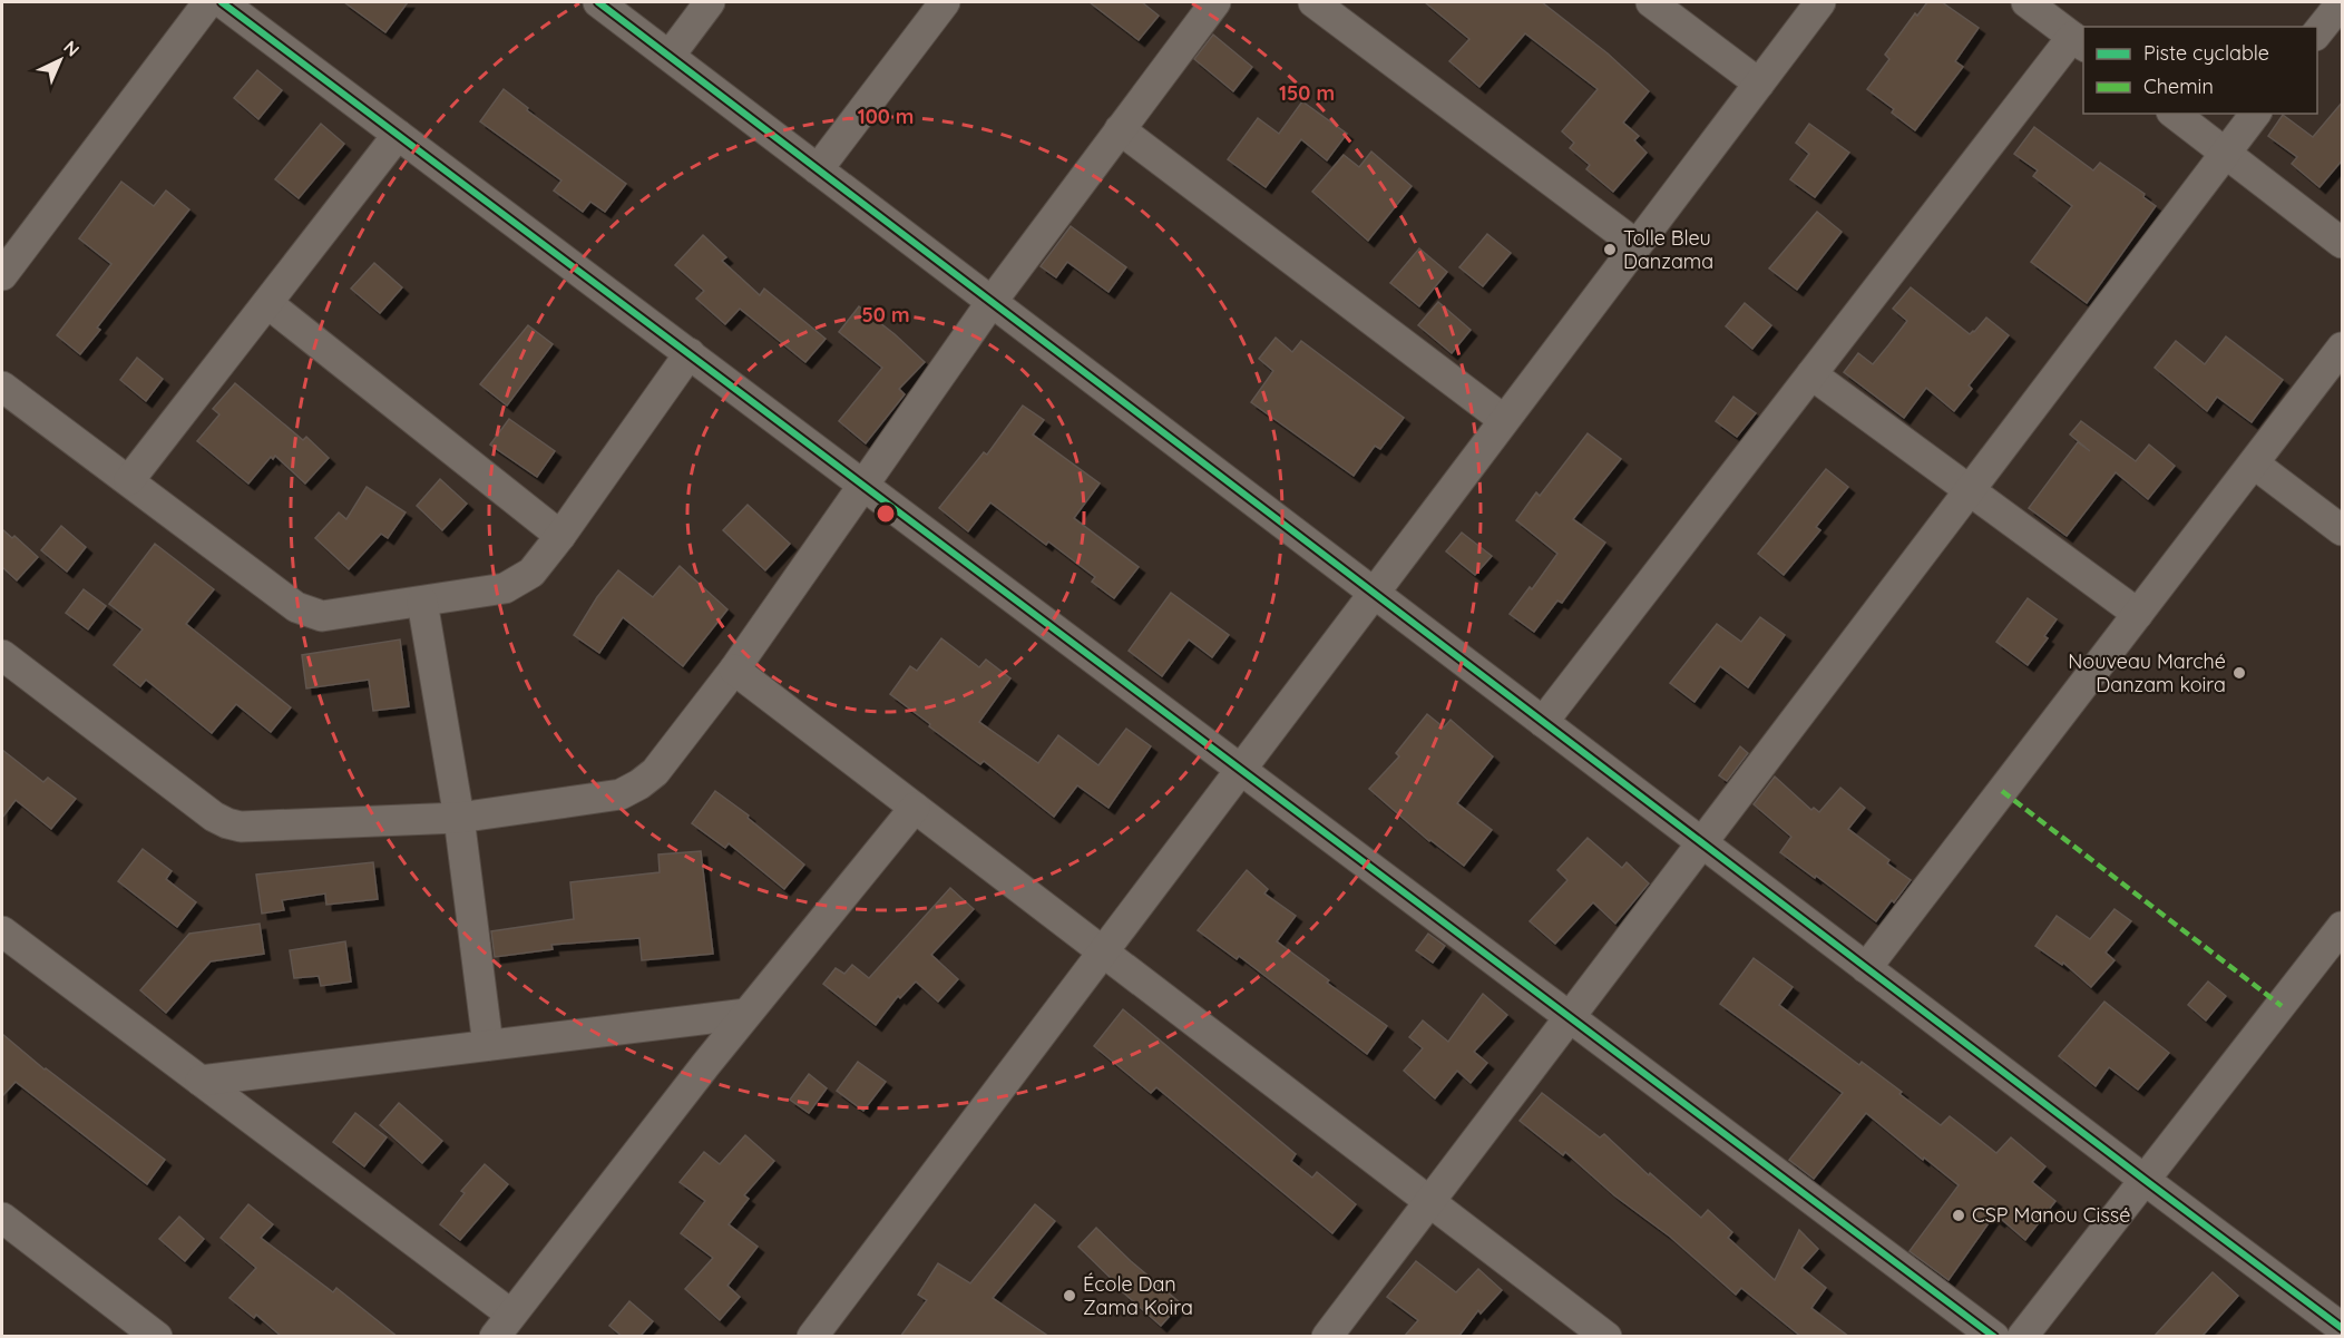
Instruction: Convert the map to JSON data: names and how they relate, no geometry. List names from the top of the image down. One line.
{"places":["Tolle Bleu Danzama","Nouveau Marché Danzam koira","CSP Manou Cissé","École Dan Zama Koira"],"legend":["Piste cyclable","Chemin"],"north":"top right","rings":["150 m","100 m","50 m"]}
